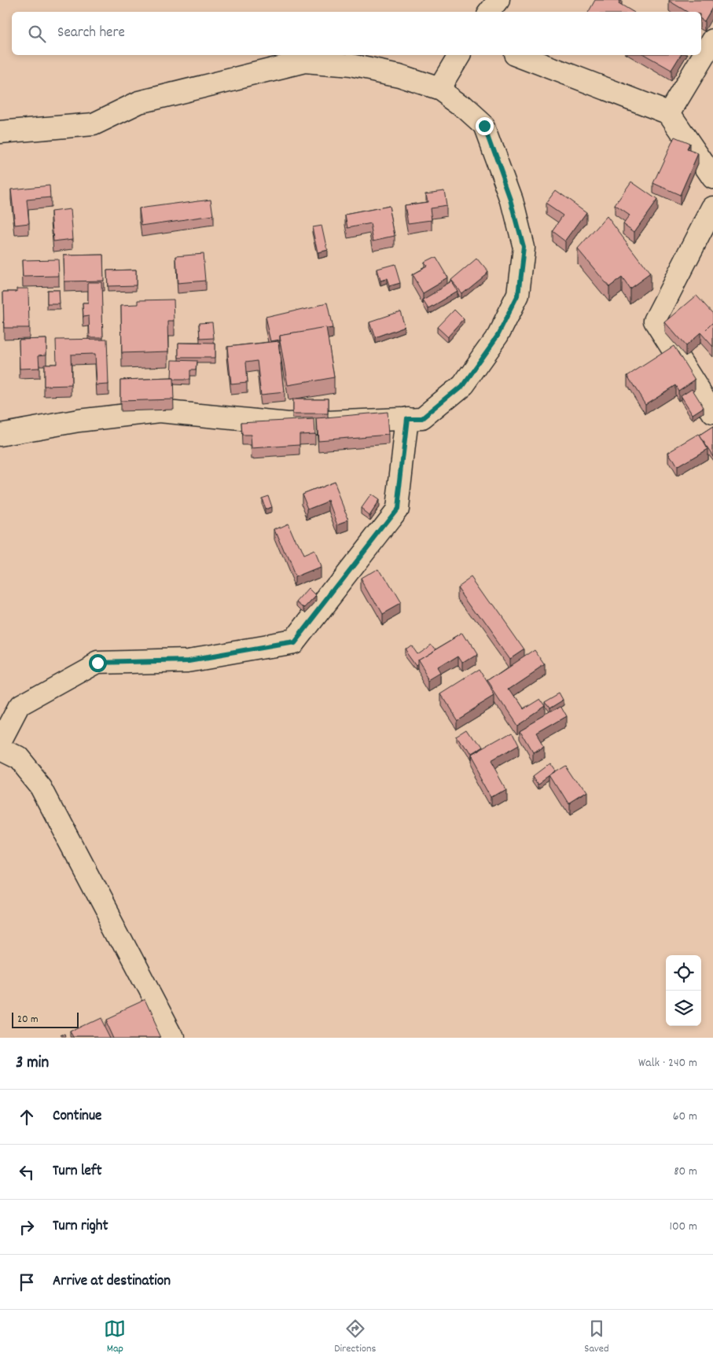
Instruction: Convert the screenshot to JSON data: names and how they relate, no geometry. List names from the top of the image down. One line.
{"scale_bar":"20 m","page":{"search":"Search here","scale":"20 m","heading":["3 min","Walk · 240 m"],"list":[["Continue","60 m"],["Turn left","80 m"],["Turn right","100 m"],"Arrive at destination"],"nav":["Map","Directions","Saved"]}}
